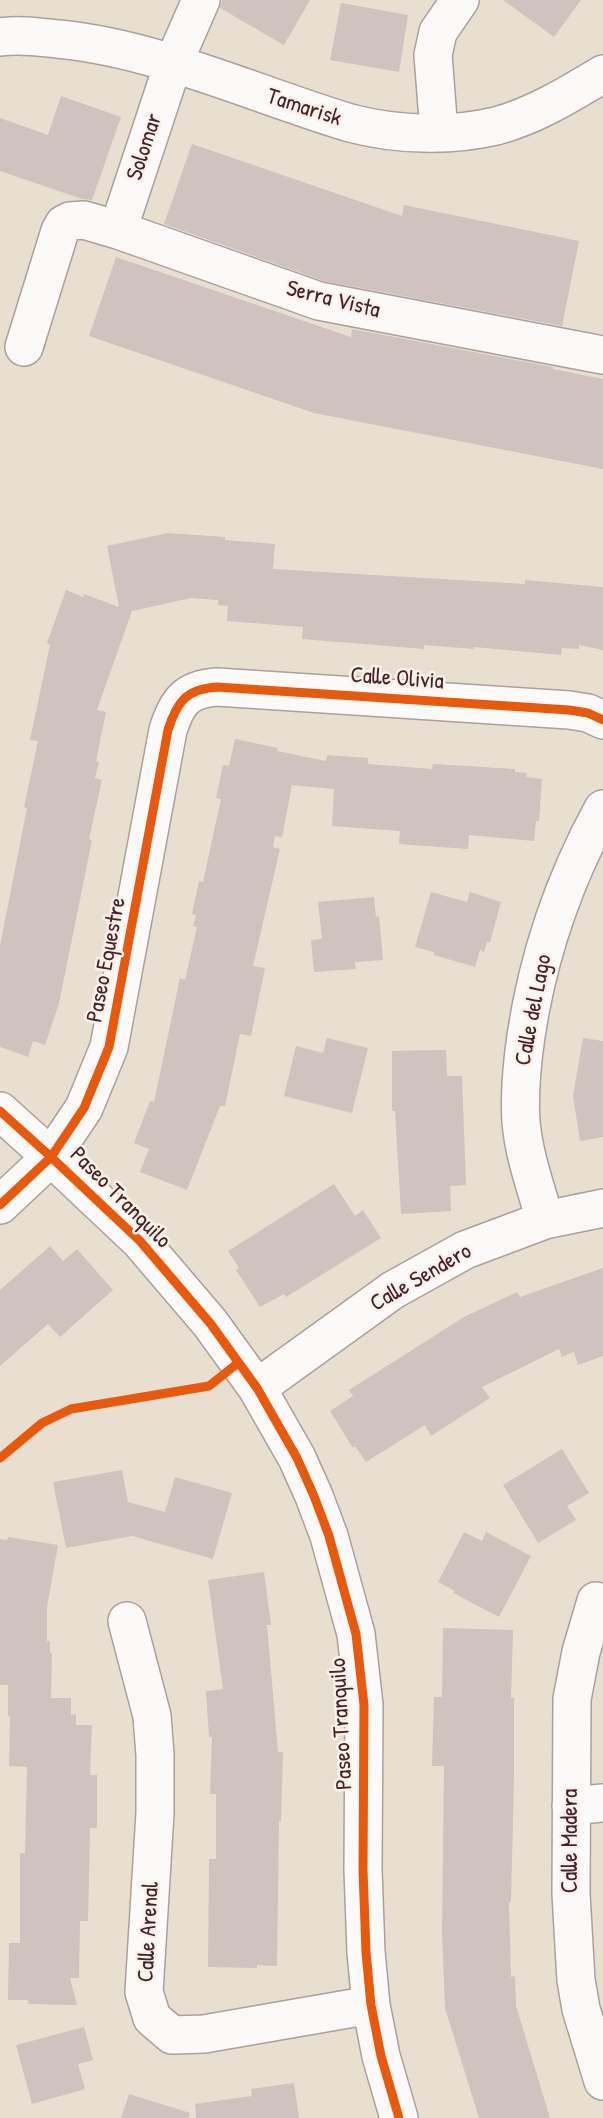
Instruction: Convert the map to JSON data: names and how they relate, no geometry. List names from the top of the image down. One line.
{"streets":{"street":["Tamarisk","Solomar","Serra Vista","Calle Olivia","Paseo Equestre","Calle del Lago","Paseo Tranquilo","Calle Sendero","Calle Madera","Calle Arenal"]},"crossings":[["Tamarisk","Solomar"],["Solomar","Serra Vista"],["Calle Olivia","Paseo Equestre"],["Paseo Equestre","Paseo Tranquilo"],["Calle del Lago","Calle Sendero"],["Paseo Tranquilo","Calle Sendero"],["Paseo Tranquilo","Calle Arenal"]]}
